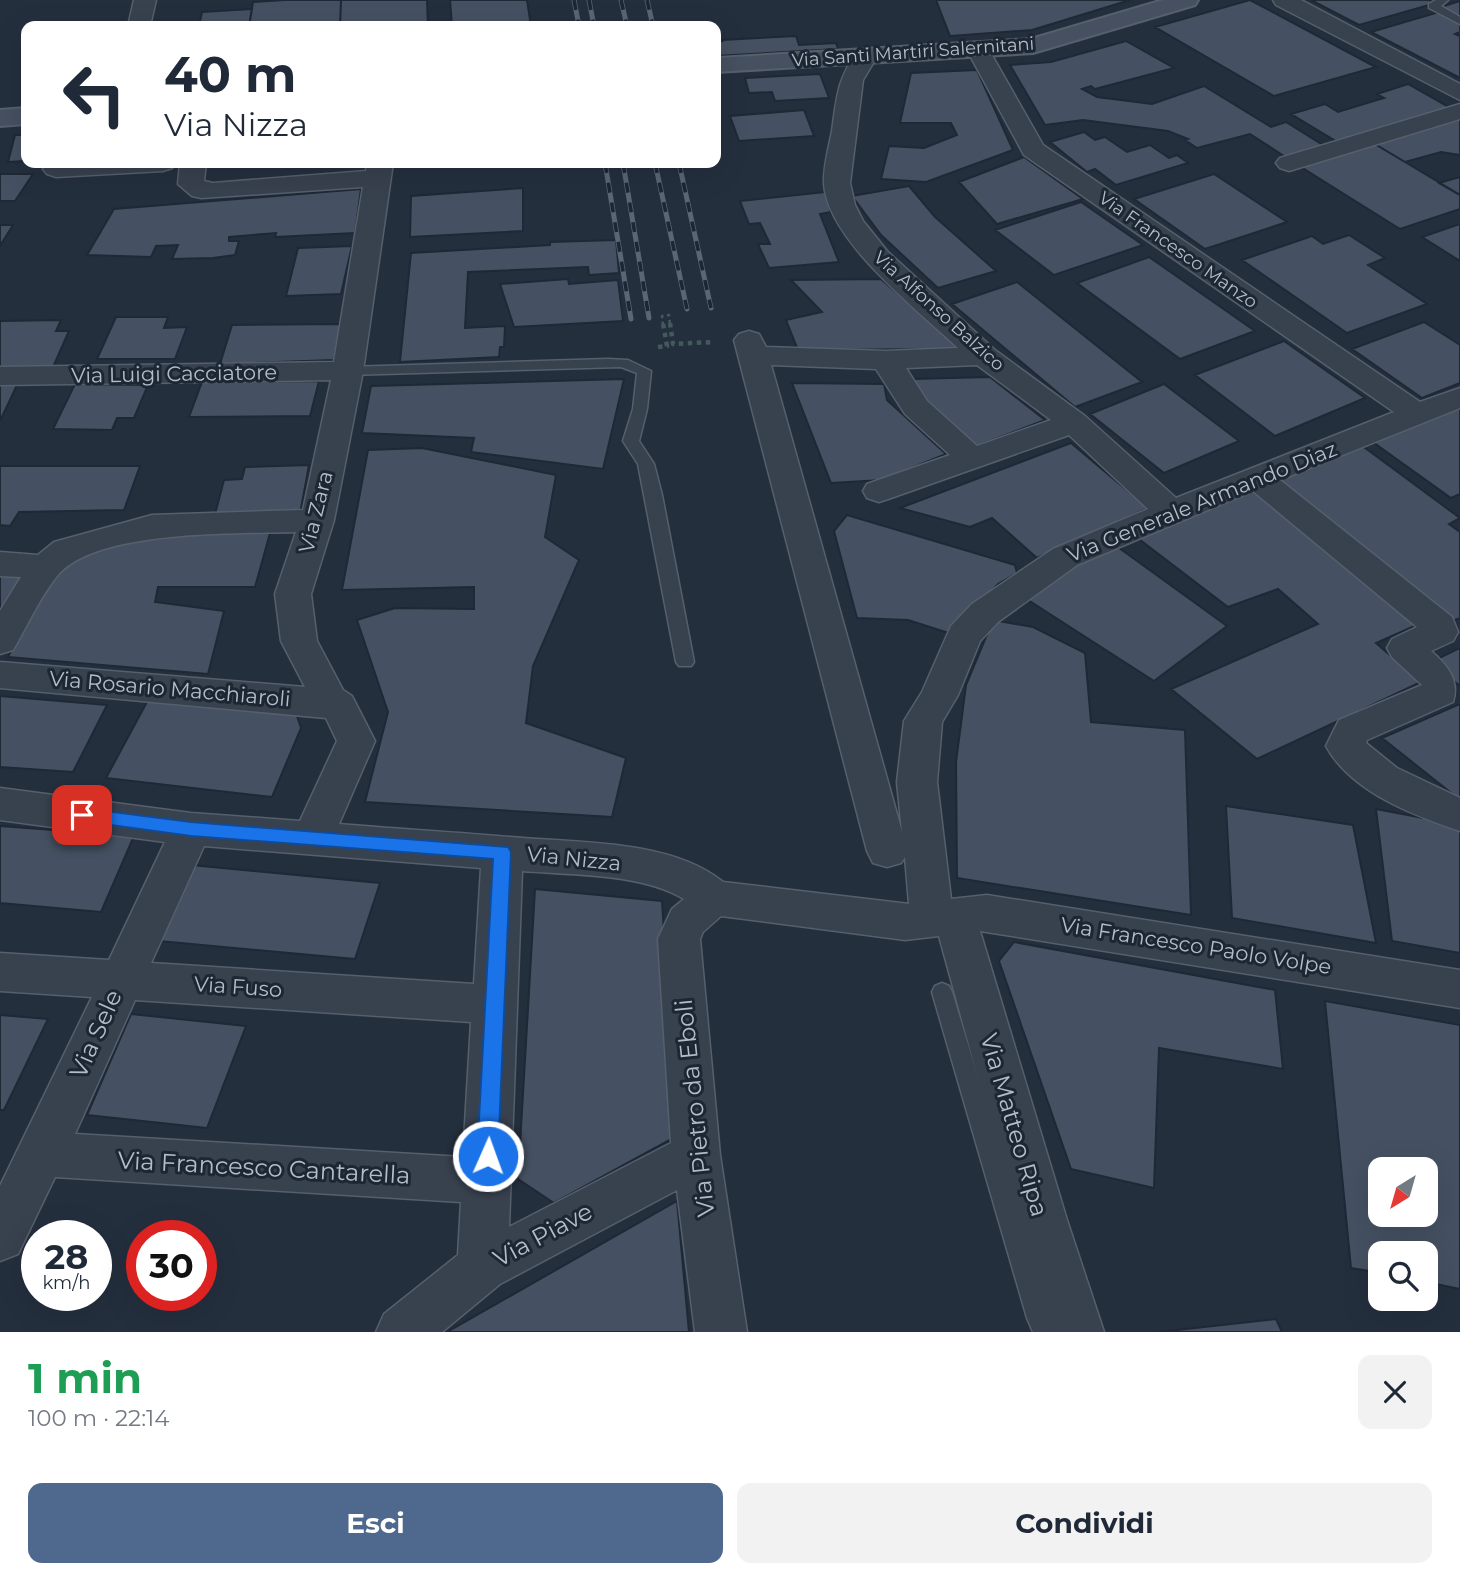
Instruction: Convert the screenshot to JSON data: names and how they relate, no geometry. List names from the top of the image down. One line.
{"streets":{"main road":["Via Santi Martiri Salernitani"],"street":["Via Francesco Manzo","Via Alfonso Balzico","Via Luigi Cacciatore","Via Generale Armando Diaz","Via Zara","Via Rosario Macchiaroli","Via Nizza","Via Francesco Paolo Volpe","Via Fuso","Via Sele","Via Pietro da Eboli","Via Matteo Ripa","Via Francesco Cantarella","Via Piave"]},"crossings":[["Via Santi Martiri Salernitani","Via Francesco Manzo"],["Via Santi Martiri Salernitani","Via Alfonso Balzico"],["Via Francesco Manzo","Via Generale Armando Diaz"],["Via Alfonso Balzico","Via Generale Armando Diaz"],["Via Luigi Cacciatore","Via Zara"],["Via Generale Armando Diaz","Via Nizza"],["Via Generale Armando Diaz","Via Francesco Paolo Volpe"],["Via Generale Armando Diaz","Via Matteo Ripa"],["Via Zara","Via Rosario Macchiaroli"],["Via Zara","Via Nizza"],["Via Nizza","Via Francesco Paolo Volpe"],["Via Nizza","Via Sele"],["Via Nizza","Via Pietro da Eboli"],["Via Nizza","Via Matteo Ripa"],["Via Francesco Paolo Volpe","Via Matteo Ripa"],["Via Fuso","Via Sele"],["Via Sele","Via Francesco Cantarella"],["Via Pietro da Eboli","Via Piave"]],"north":"bottom left","page":{"turn":["40 m","Via Nizza"],"speed":"28 km/h","limit":"30","heading":["1 min","100 m · 22:14"],"buttons":["Esci","Condividi"]}}
